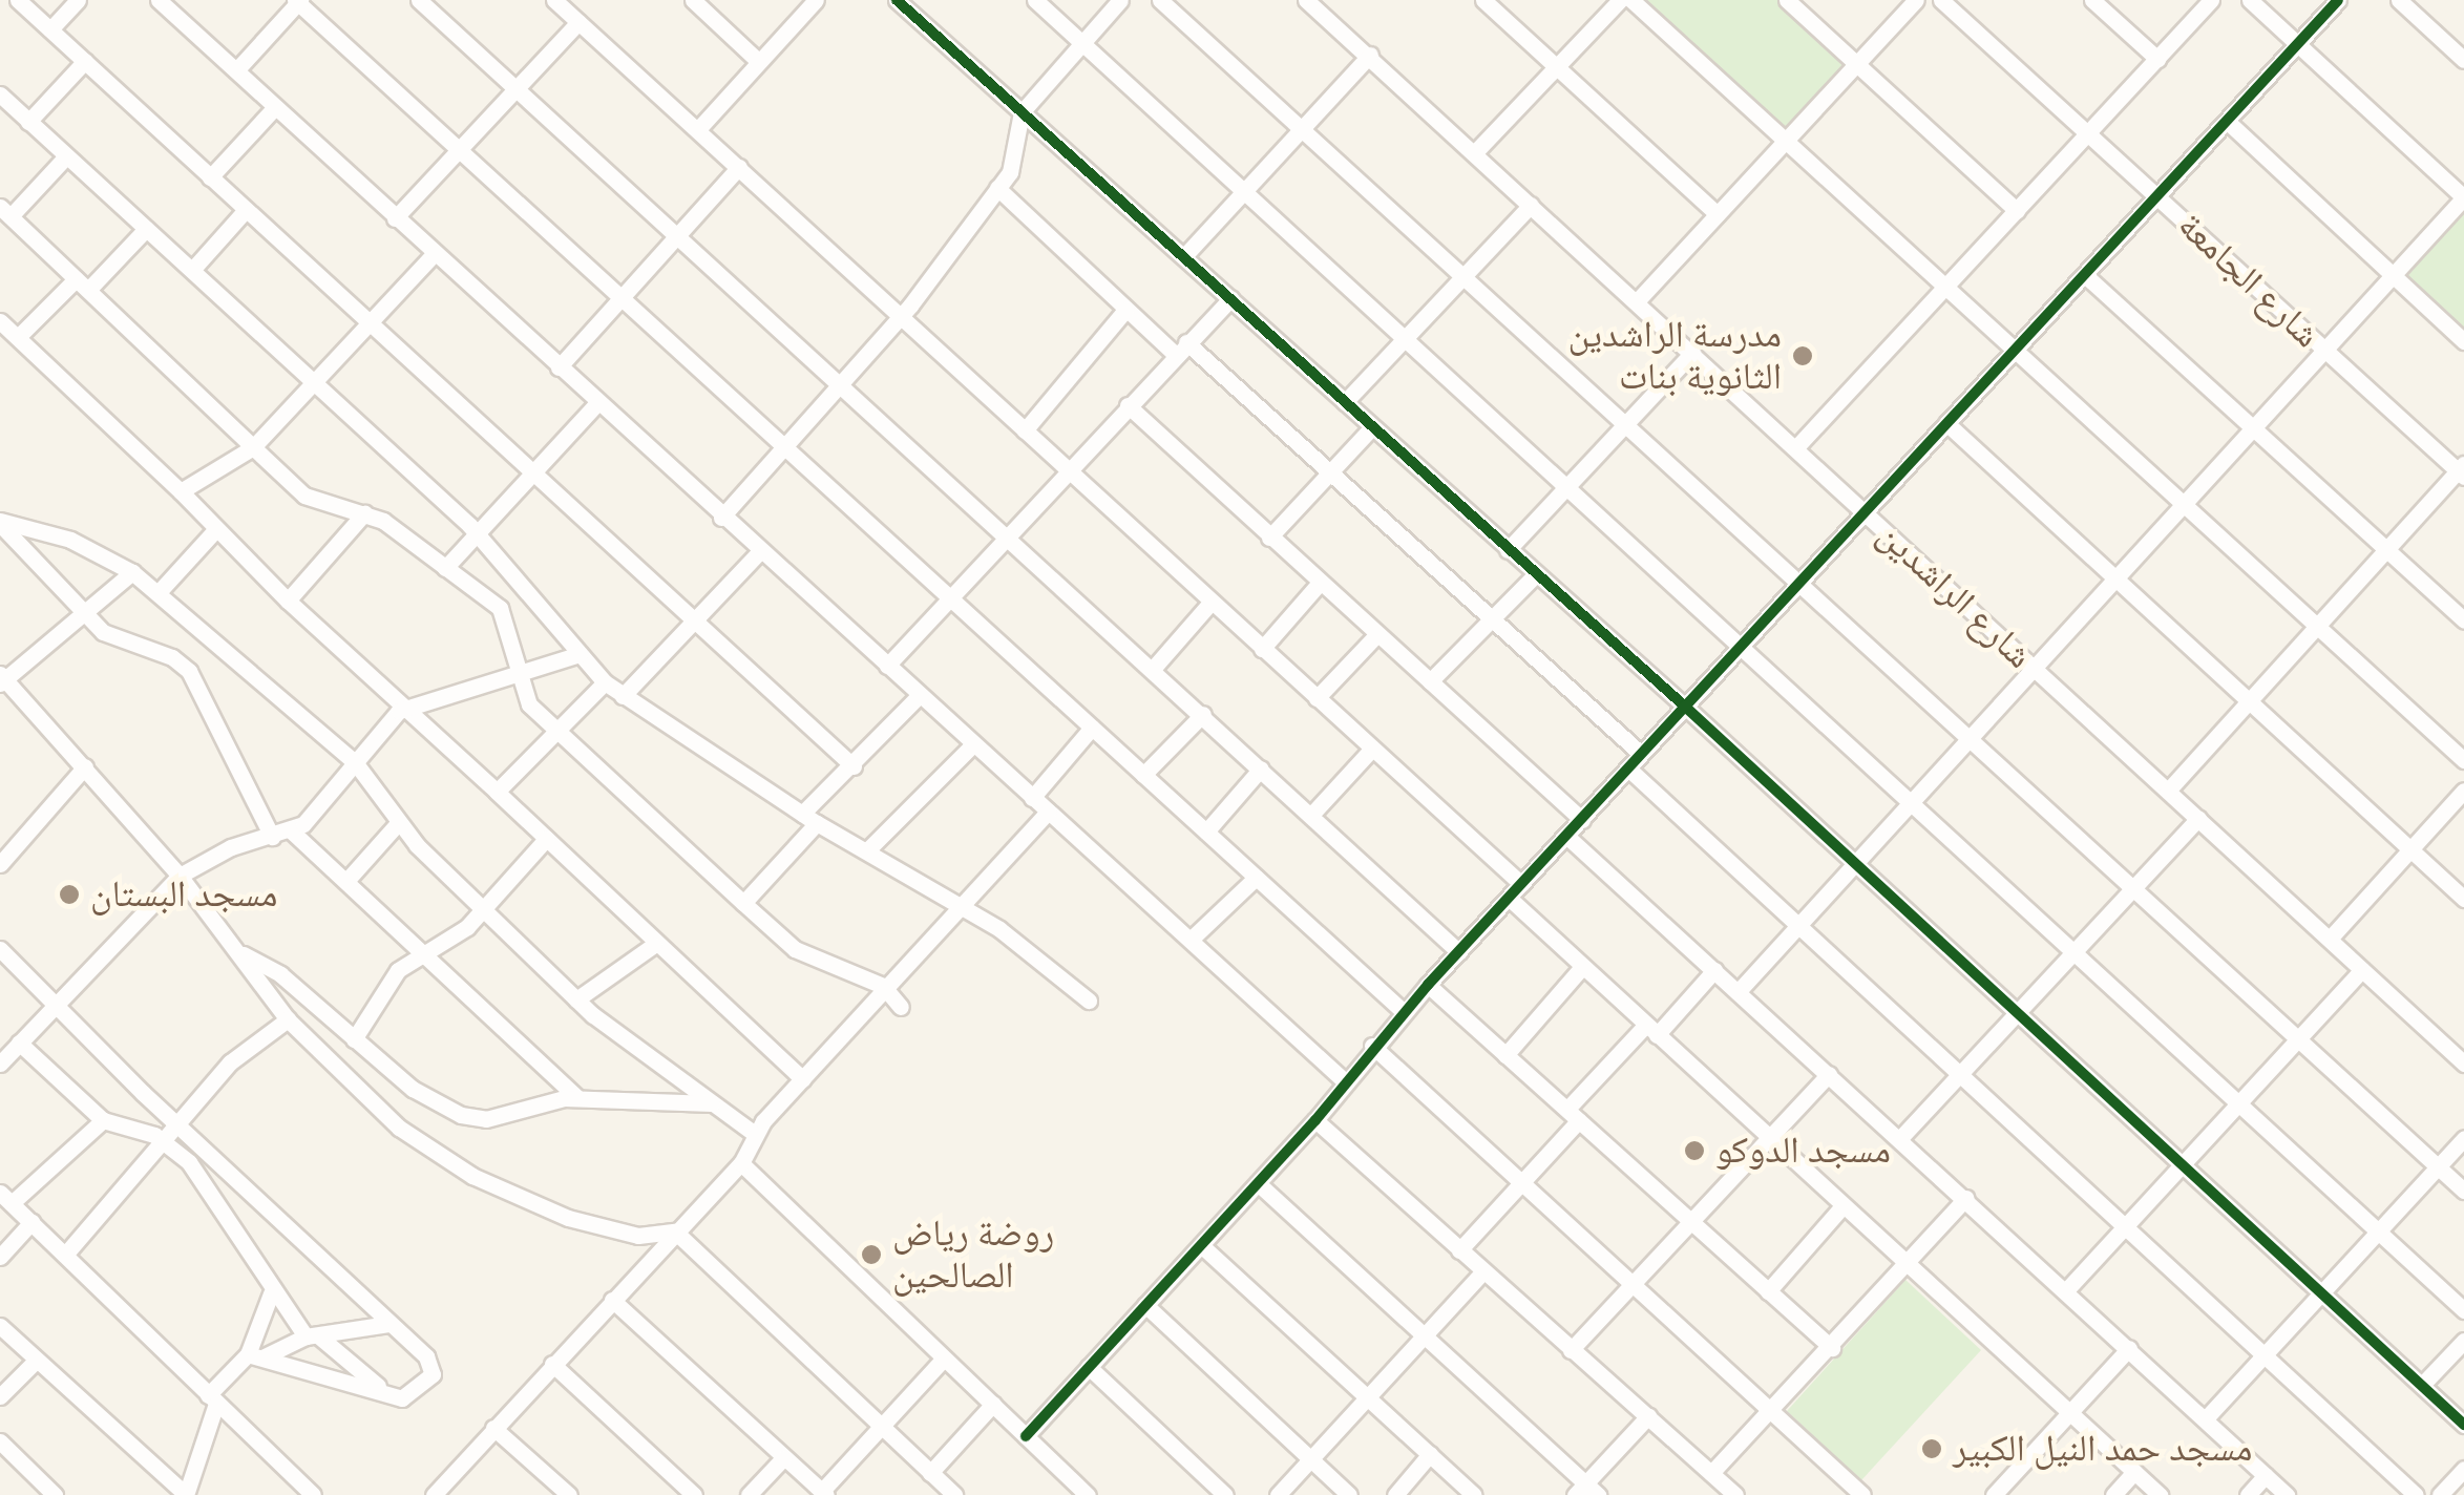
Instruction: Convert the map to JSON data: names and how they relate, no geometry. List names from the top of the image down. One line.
{"streets":{"street":["شارع الجامعة","شارع الراشدين"]},"places":["مدرسة الراشدين الثانوية بنات","مسجد البستان","مسجد الدوكو","روضة رياض الصالحين","مسجد حمد النيل الكبير"]}
